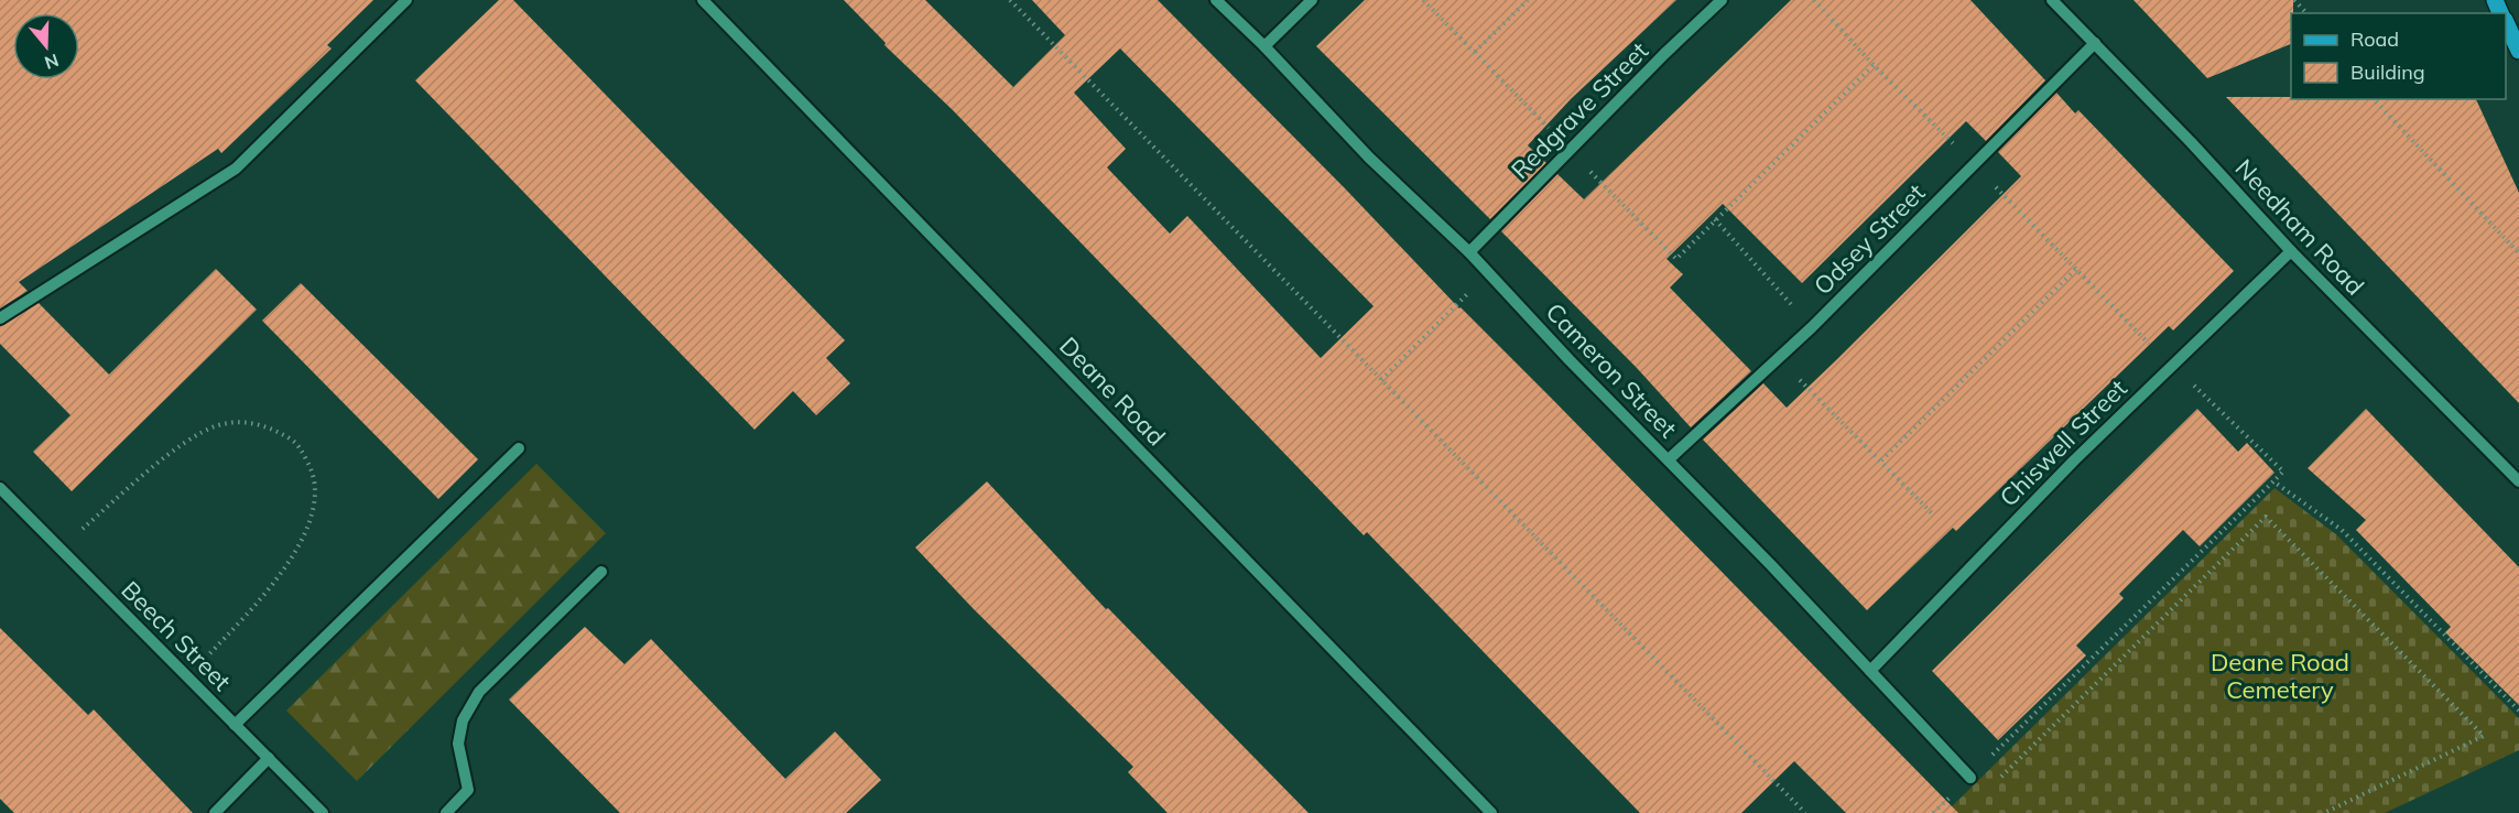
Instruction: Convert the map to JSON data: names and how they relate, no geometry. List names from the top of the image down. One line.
{"streets":{"street":["Redgrave Street","Needham Road","Odsey Street","Cameron Street","Deane Road","Chiswell Street","Beech Street"]},"crossings":[["Redgrave Street","Cameron Street"],["Needham Road","Odsey Street"],["Needham Road","Chiswell Street"],["Odsey Street","Cameron Street"],["Cameron Street","Chiswell Street"]],"parks":["Deane Road Cemetery"],"legend":["Road","Building"],"north":"bottom"}
